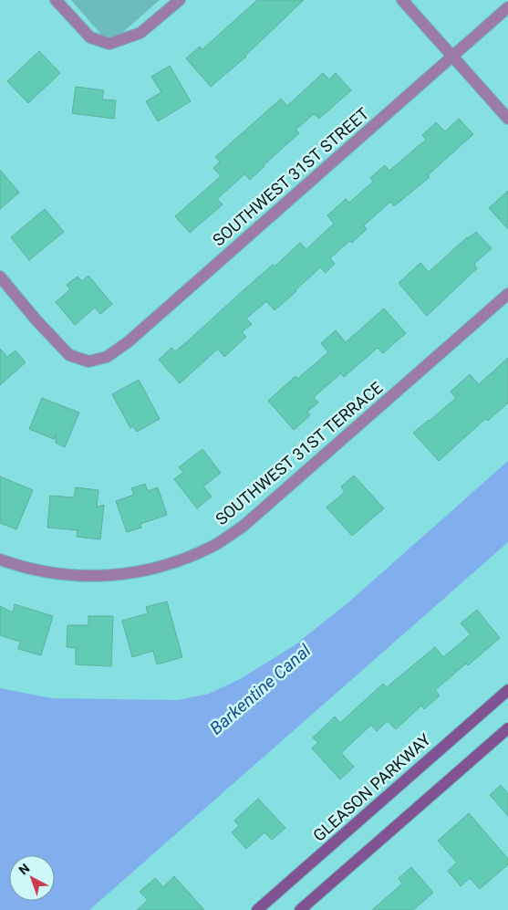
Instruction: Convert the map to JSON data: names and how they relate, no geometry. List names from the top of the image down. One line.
{"streets":{"main road":["GLEASON PARKWAY"],"street":["SOUTHWEST 31ST STREET","SOUTHWEST 31ST TERRACE"]},"water":["Barkentine Canal"],"north":"top left"}
